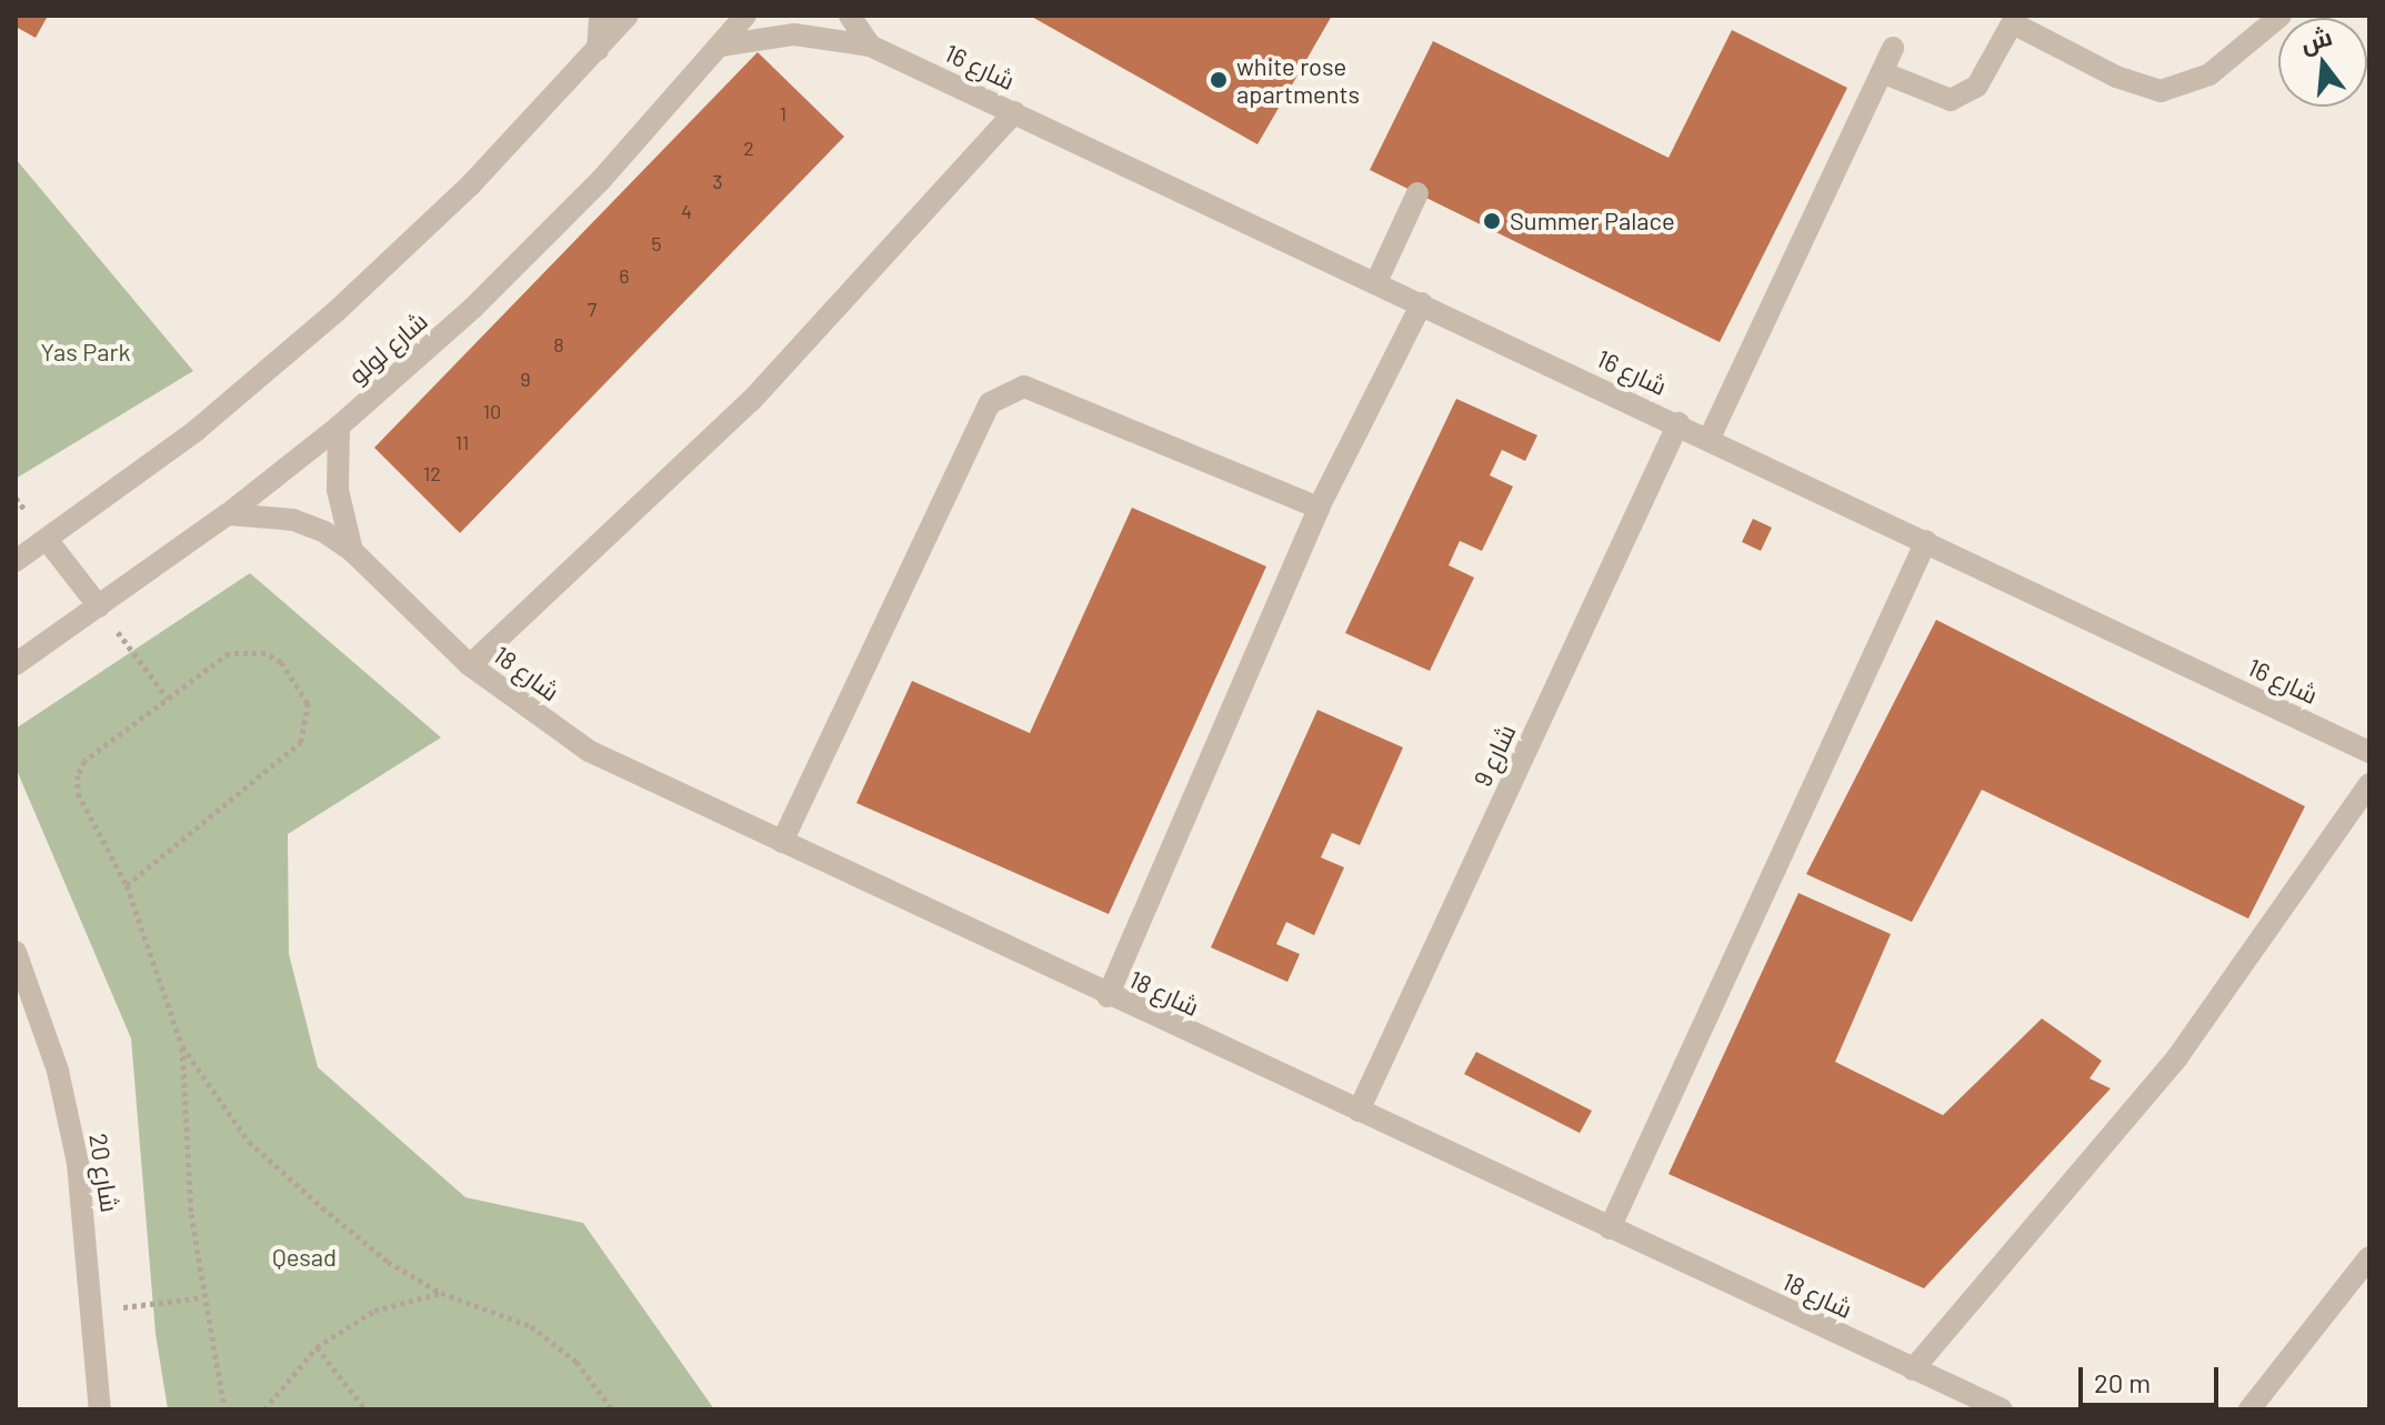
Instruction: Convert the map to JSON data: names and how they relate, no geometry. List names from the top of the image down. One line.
{"streets":{"street":["شارع 16","شارع لولو","شارع 18","شارع 9","شارع 20"]},"crossings":[["شارع 16","شارع لولو"],["شارع 16","شارع 9"],["شارع لولو","شارع 18"],["شارع 18","شارع 9"]],"parks":["Yas Park","Qesad"],"places":["white rose apartments","Summer Palace"],"house_numbers":["1","2","3","4","5","6","7","8","9","10","11","12"],"scale_bar":"20 m","north":"top"}
